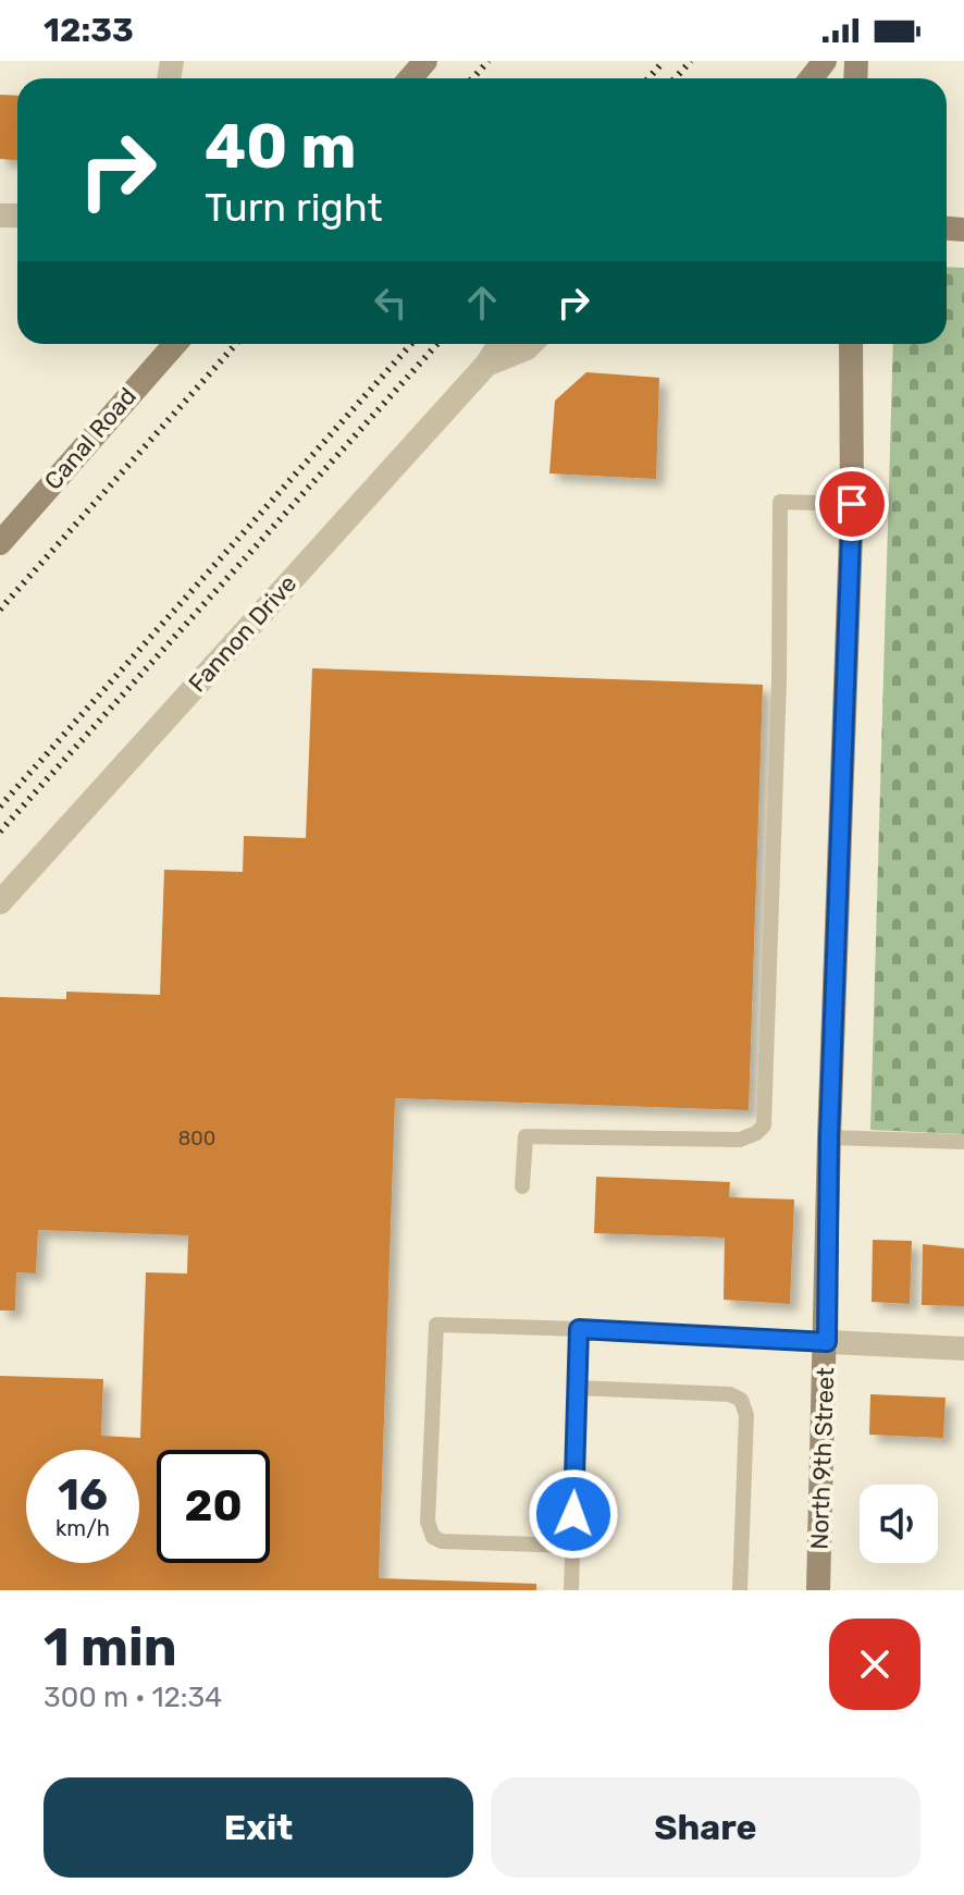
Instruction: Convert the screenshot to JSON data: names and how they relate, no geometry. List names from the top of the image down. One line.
{"streets":{"main road":["Canal Road","North 9th Street"],"street":["Fannon Drive"]},"house_numbers":["800"],"page":{"status":"12:33","turn":["40 m","Turn right"],"speed":"16 km/h","limit":"20","heading":["1 min","300 m · 12:34"],"buttons":["Exit","Share"]}}
